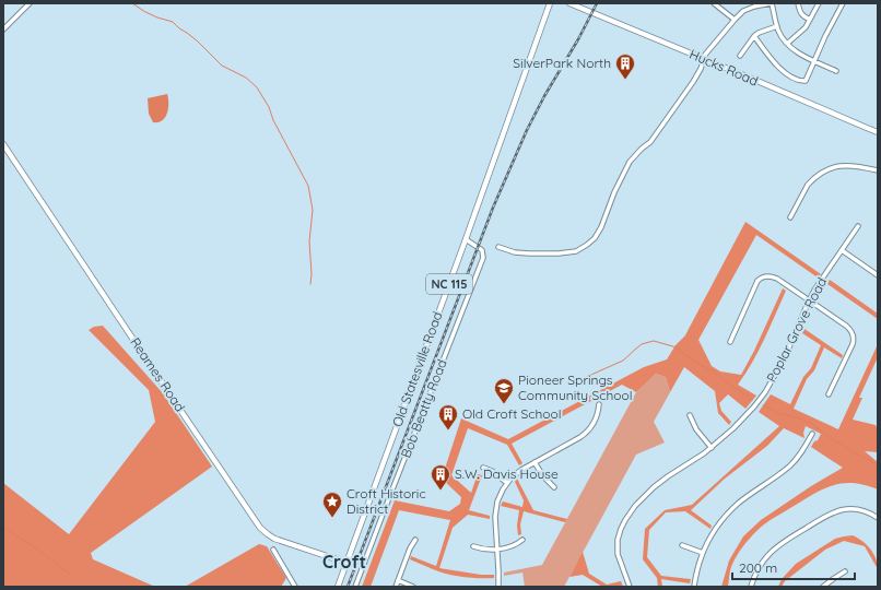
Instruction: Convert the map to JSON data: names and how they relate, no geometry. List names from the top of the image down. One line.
{"streets":{"main road":["Hucks Road","NC 115","Old Statesville Road","Reames Road"],"street":["Poplar Grove Road","Bob Beatty Road"]},"crossings":[["Old Statesville Road","Reames Road"],["Old Statesville Road","Bob Beatty Road"]],"districts":["Croft"],"places":{"building":["SilverPark North","Old Croft School","S.W. Davis House"],"school or university":["Pioneer Springs Community School"],"place":["Croft Historic District"]},"scale_bar":"200 m"}
